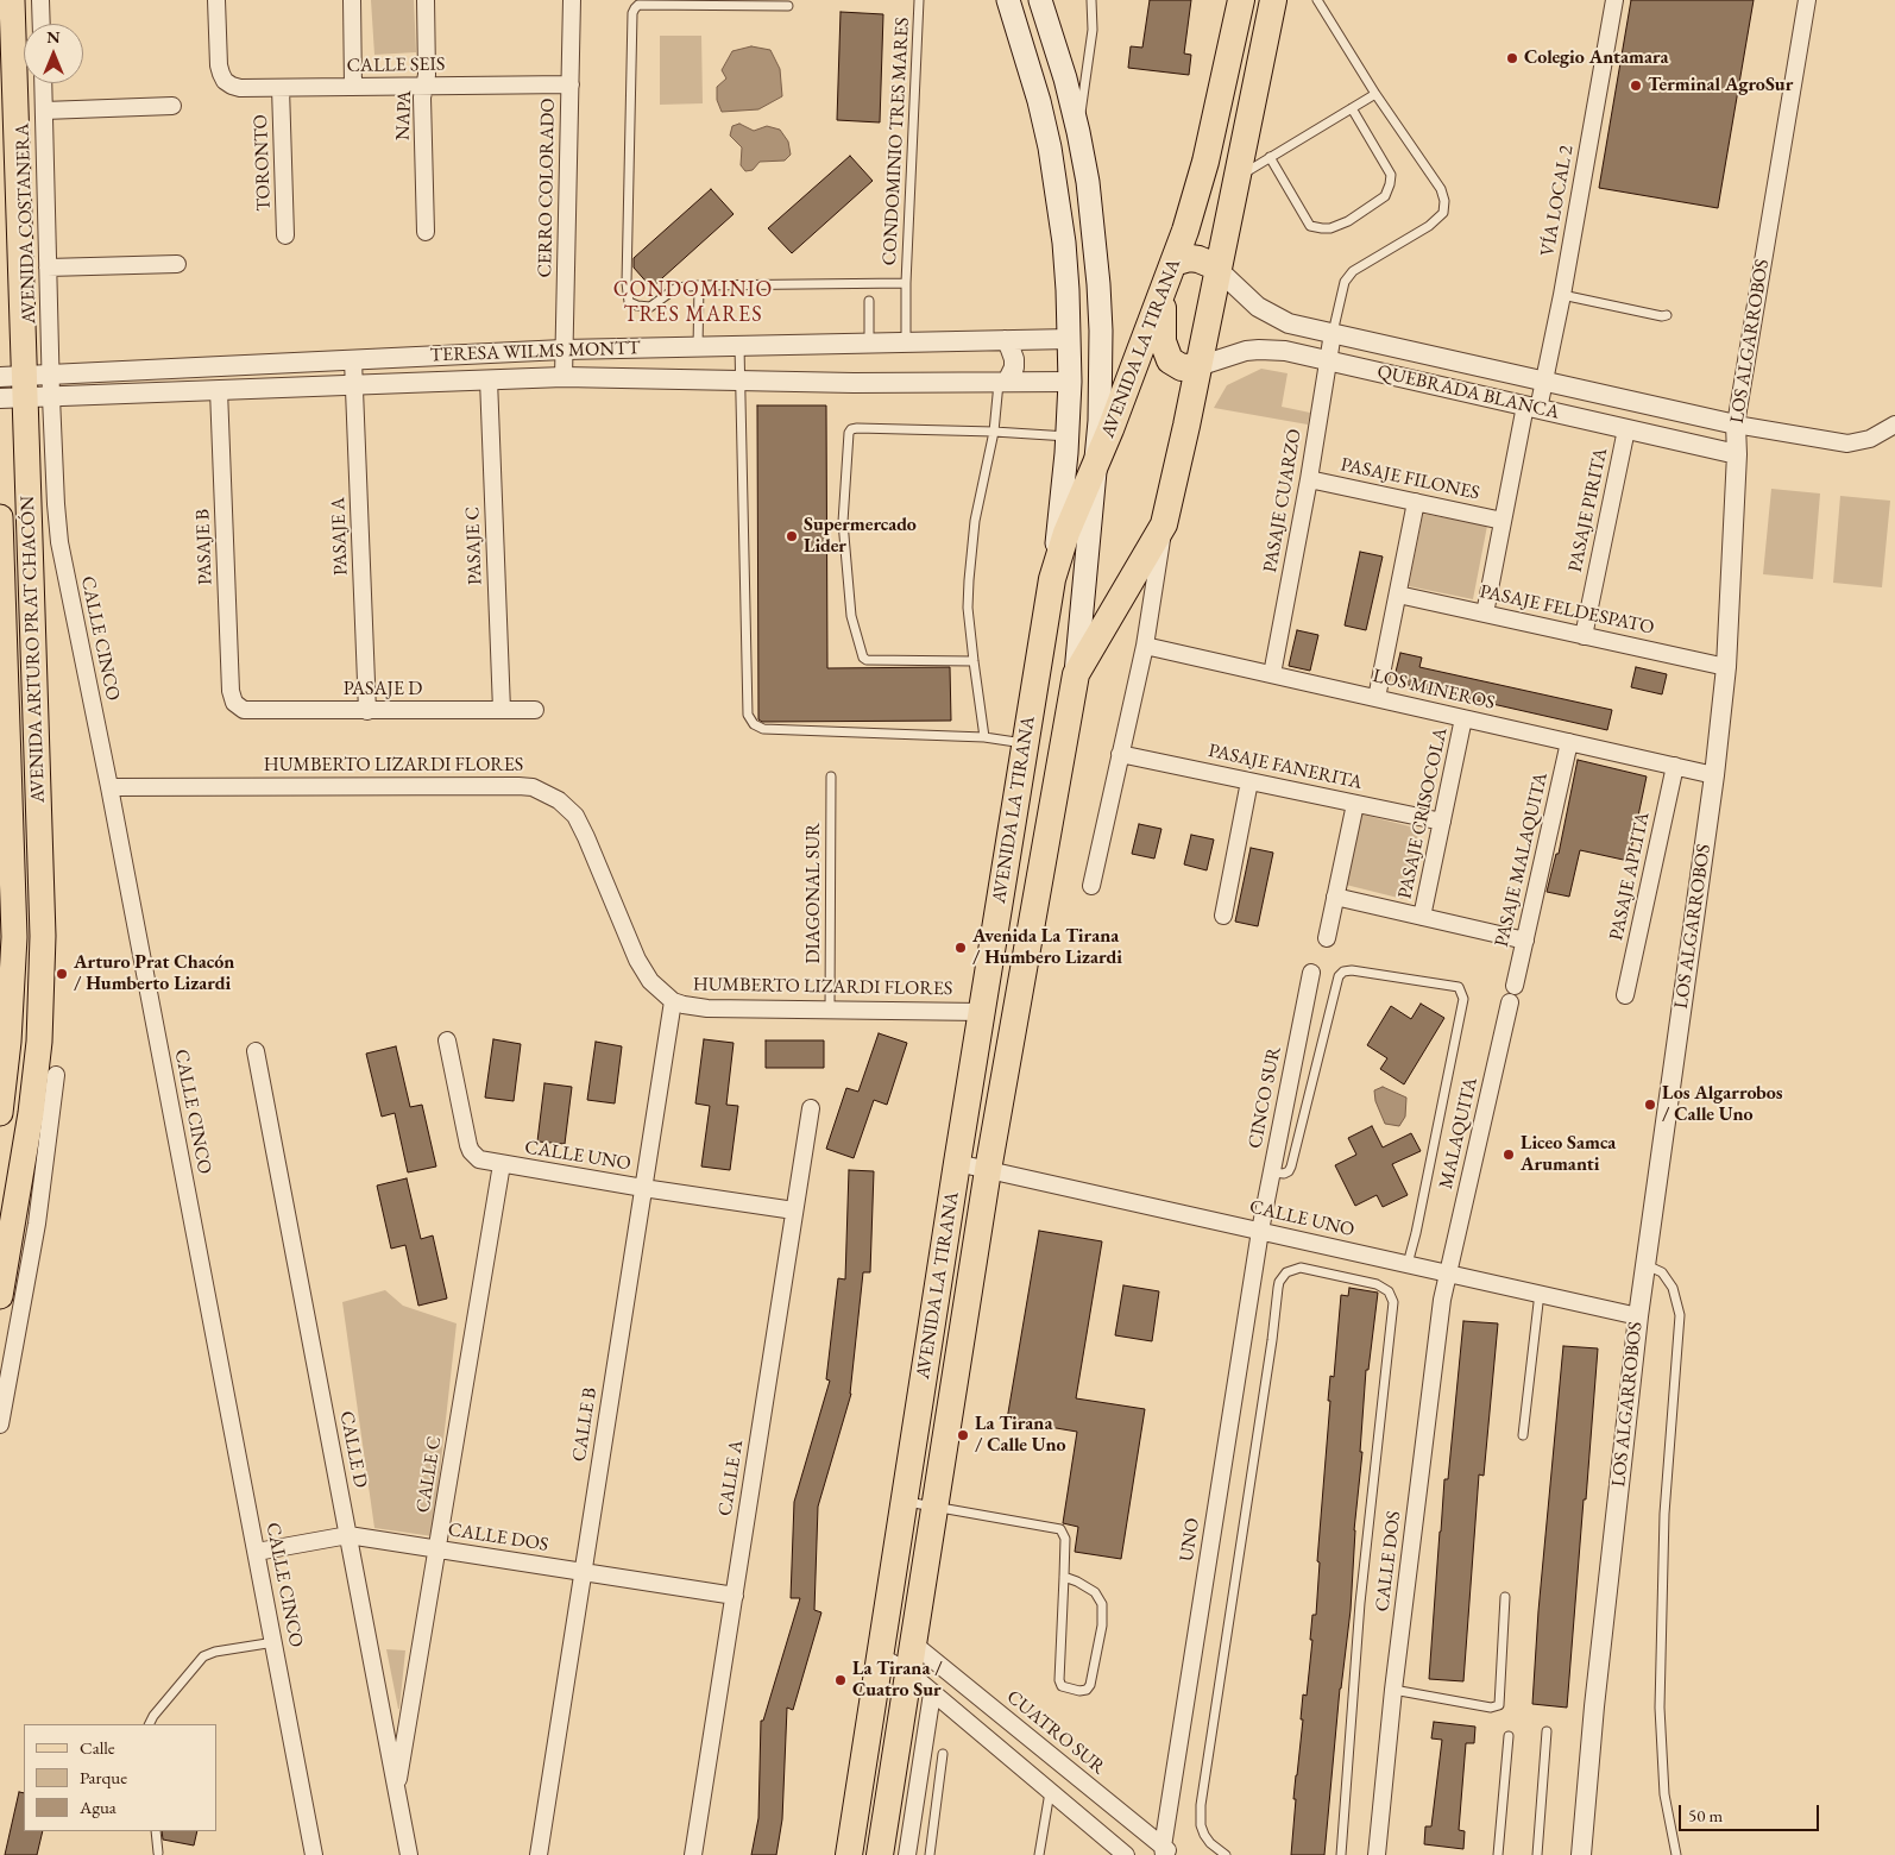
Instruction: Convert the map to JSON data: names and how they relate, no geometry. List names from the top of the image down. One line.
{"streets":{"highway":["AVENIDA LA TIRANA"],"main road":["AVENIDA ARTURO PRAT CHACÓN"],"street":["CALLE SEIS","NAPA","TORONTO","CERRO COLORADO","VÍA LOCAL 2","AVENIDA COSTANERA","LOS ALGARROBOS","TERESA WILMS MONTT","QUEBRADA BLANCA","PASAJE FILONES","PASAJE CUARZO","PASAJE PIRITA","PASAJE A","PASAJE C","PASAJE B","PASAJE FELDESPATO","CALLE CINCO","PASAJE D","LOS MINEROS","HUMBERTO LIZARDI FLORES","PASAJE FANERITA","PASAJE CRISOCOLA","PASAJE MALAQUITA","PASAJE APLITA","CINCO SUR","MALAQUITA","CALLE UNO","CALLE B","CALLE D","CALLE C","CALLE A","CALLE DOS","UNO","CUATRO SUR"],"lane":["CONDOMINIO TRES MARES","DIAGONAL SUR"]},"crossings":[["CALLE SEIS","NAPA"],["CALLE SEIS","TORONTO"],["CALLE SEIS","CERRO COLORADO"],["CONDOMINIO TRES MARES","TERESA WILMS MONTT"],["CERRO COLORADO","TERESA WILMS MONTT"],["VÍA LOCAL 2","QUEBRADA BLANCA"],["VÍA LOCAL 2","PASAJE FILONES"],["VÍA LOCAL 2","PASAJE FELDESPATO"],["AVENIDA COSTANERA","TERESA WILMS MONTT"],["AVENIDA COSTANERA","CALLE CINCO"],["LOS ALGARROBOS","QUEBRADA BLANCA"],["LOS ALGARROBOS","PASAJE FELDESPATO"],["LOS ALGARROBOS","LOS MINEROS"],["LOS ALGARROBOS","CALLE UNO"],["AVENIDA LA TIRANA","QUEBRADA BLANCA"],["AVENIDA LA TIRANA","LOS MINEROS"],["AVENIDA LA TIRANA","HUMBERTO LIZARDI FLORES"],["AVENIDA LA TIRANA","PASAJE FANERITA"],["AVENIDA LA TIRANA","CALLE UNO"],["AVENIDA LA TIRANA","CUATRO SUR"],["TERESA WILMS MONTT","PASAJE A"],["TERESA WILMS MONTT","PASAJE C"],["TERESA WILMS MONTT","PASAJE B"],["TERESA WILMS MONTT","CALLE CINCO"],["TERESA WILMS MONTT","AVENIDA ARTURO PRAT CHACÓN"],["QUEBRADA BLANCA","PASAJE CUARZO"],["QUEBRADA BLANCA","PASAJE PIRITA"],["PASAJE FILONES","PASAJE CUARZO"],["PASAJE CUARZO","LOS MINEROS"],["PASAJE PIRITA","PASAJE FELDESPATO"],["PASAJE A","PASAJE D"],["PASAJE C","PASAJE D"],["PASAJE B","PASAJE D"],["CALLE CINCO","HUMBERTO LIZARDI FLORES"],["CALLE CINCO","CALLE DOS"],["LOS MINEROS","PASAJE CRISOCOLA"],["LOS MINEROS","PASAJE MALAQUITA"],["LOS MINEROS","PASAJE APLITA"],["HUMBERTO LIZARDI FLORES","DIAGONAL SUR"],["HUMBERTO LIZARDI FLORES","CALLE B"],["PASAJE FANERITA","PASAJE CRISOCOLA"],["PASAJE MALAQUITA","MALAQUITA"],["CINCO SUR","CALLE UNO"],["CINCO SUR","UNO"],["MALAQUITA","CALLE UNO"],["MALAQUITA","CALLE DOS"],["CALLE UNO","CALLE B"],["CALLE UNO","CALLE C"],["CALLE UNO","CALLE A"],["CALLE UNO","CALLE DOS"],["CALLE UNO","UNO"],["CALLE B","CALLE DOS"],["CALLE D","CALLE C"],["CALLE D","CALLE DOS"],["CALLE C","CALLE DOS"],["CALLE A","CALLE DOS"],["UNO","CUATRO SUR"]],"districts":["CONDOMINIO TRES MARES"],"places":["Colegio Antamara","Terminal AgroSur","Supermercado Lider","Avenida La Tirana / Humbero Lizardi","Arturo Prat Chacón / Humberto Lizardi","Los Algarrobos / Calle Uno","Liceo Samca Arumanti","La Tirana / Calle Uno","La Tirana / Cuatro Sur"],"legend":["Calle","Parque","Agua"],"scale_bar":"50 m","north":"top"}
